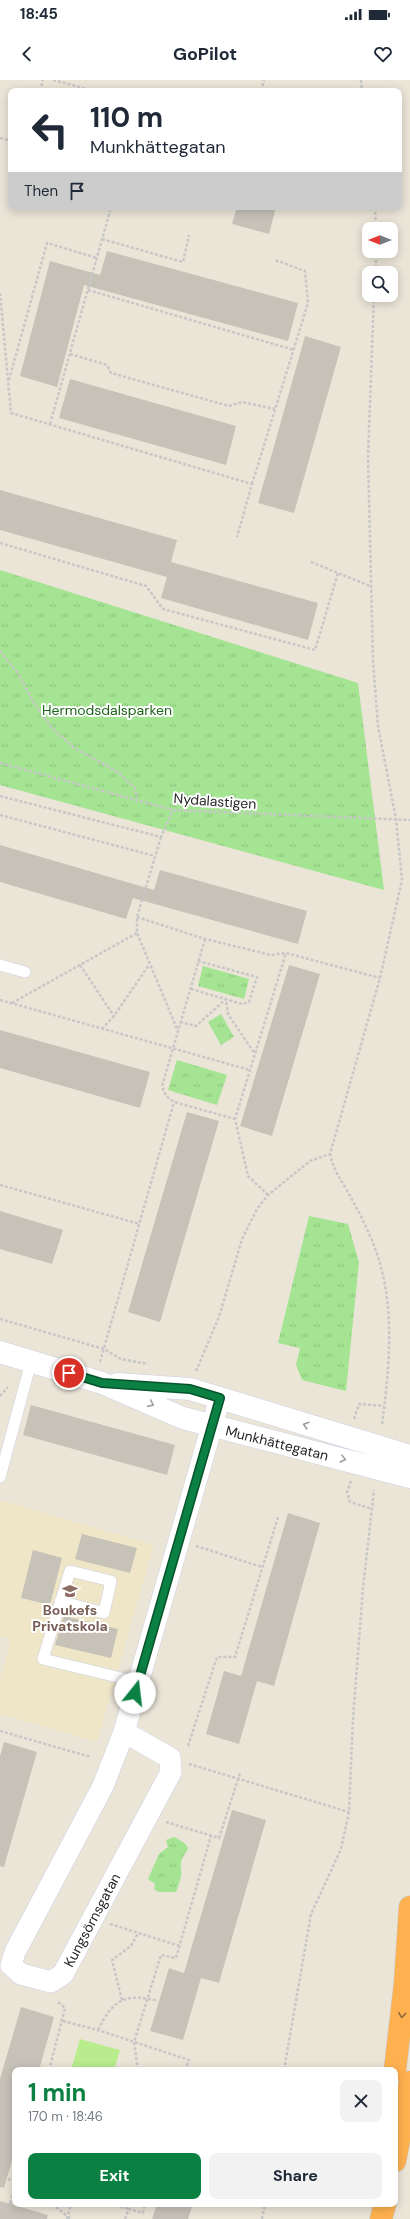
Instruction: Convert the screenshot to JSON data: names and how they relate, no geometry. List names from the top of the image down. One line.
{"streets":{"main road":["Munkhättegatan"],"street":["Kungsörnsgatan"],"path":["Nydalastigen"]},"crossings":[["Munkhättegatan","Kungsörnsgatan"]],"parks":["Hermodsdalsparken"],"places":{"school or university":["Boukefs Privatskola"]},"north":"left","page":{"status":"18:45","header":"GoPilot","turn":["110 m","Munkhättegatan"],"then":"Then","heading":["1 min","170 m · 18:46"],"buttons":["Exit","Share"]}}
